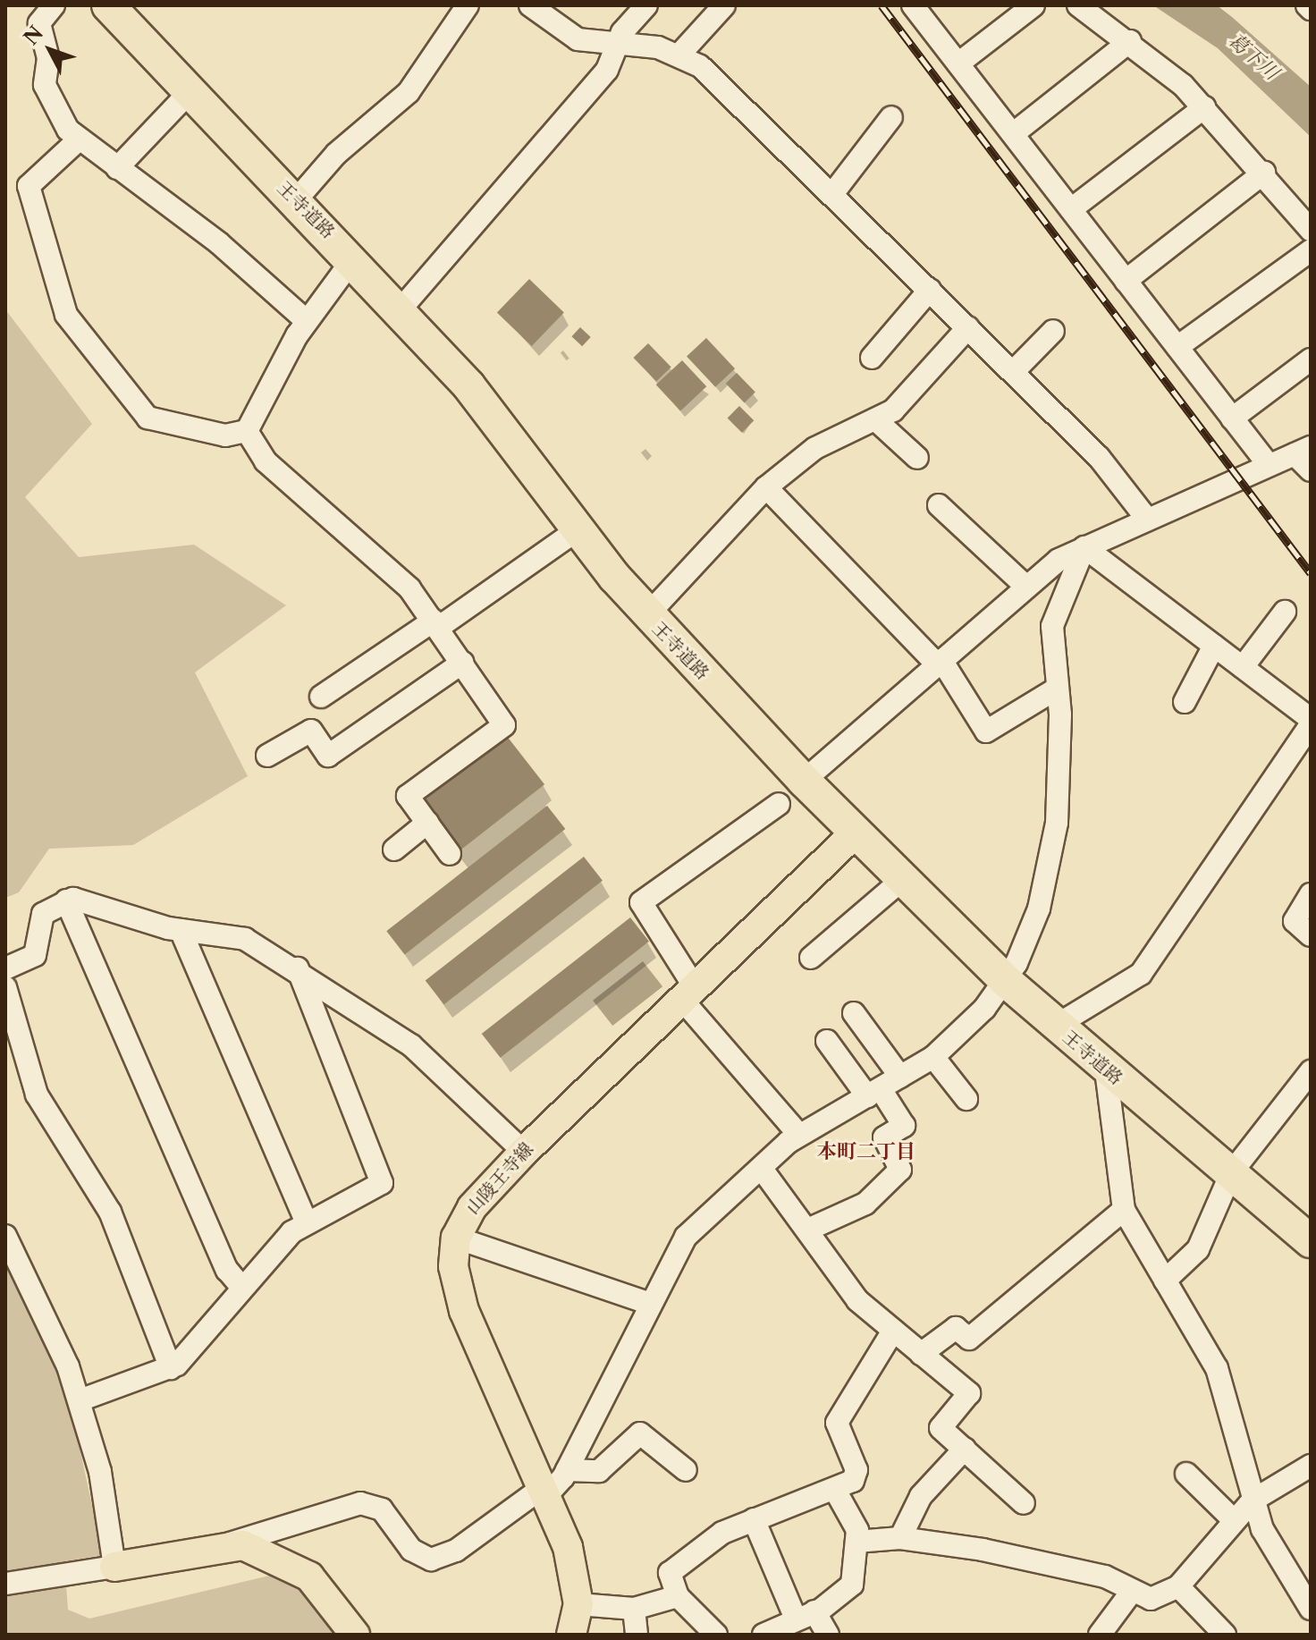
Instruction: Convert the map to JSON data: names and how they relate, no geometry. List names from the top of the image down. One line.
{"streets":{"highway":["王寺道路"],"main road":["山陵王寺線"]},"crossings":[["王寺道路","山陵王寺線"]],"districts":["本町二丁目"],"water":["葛下川"],"north":"top left"}
